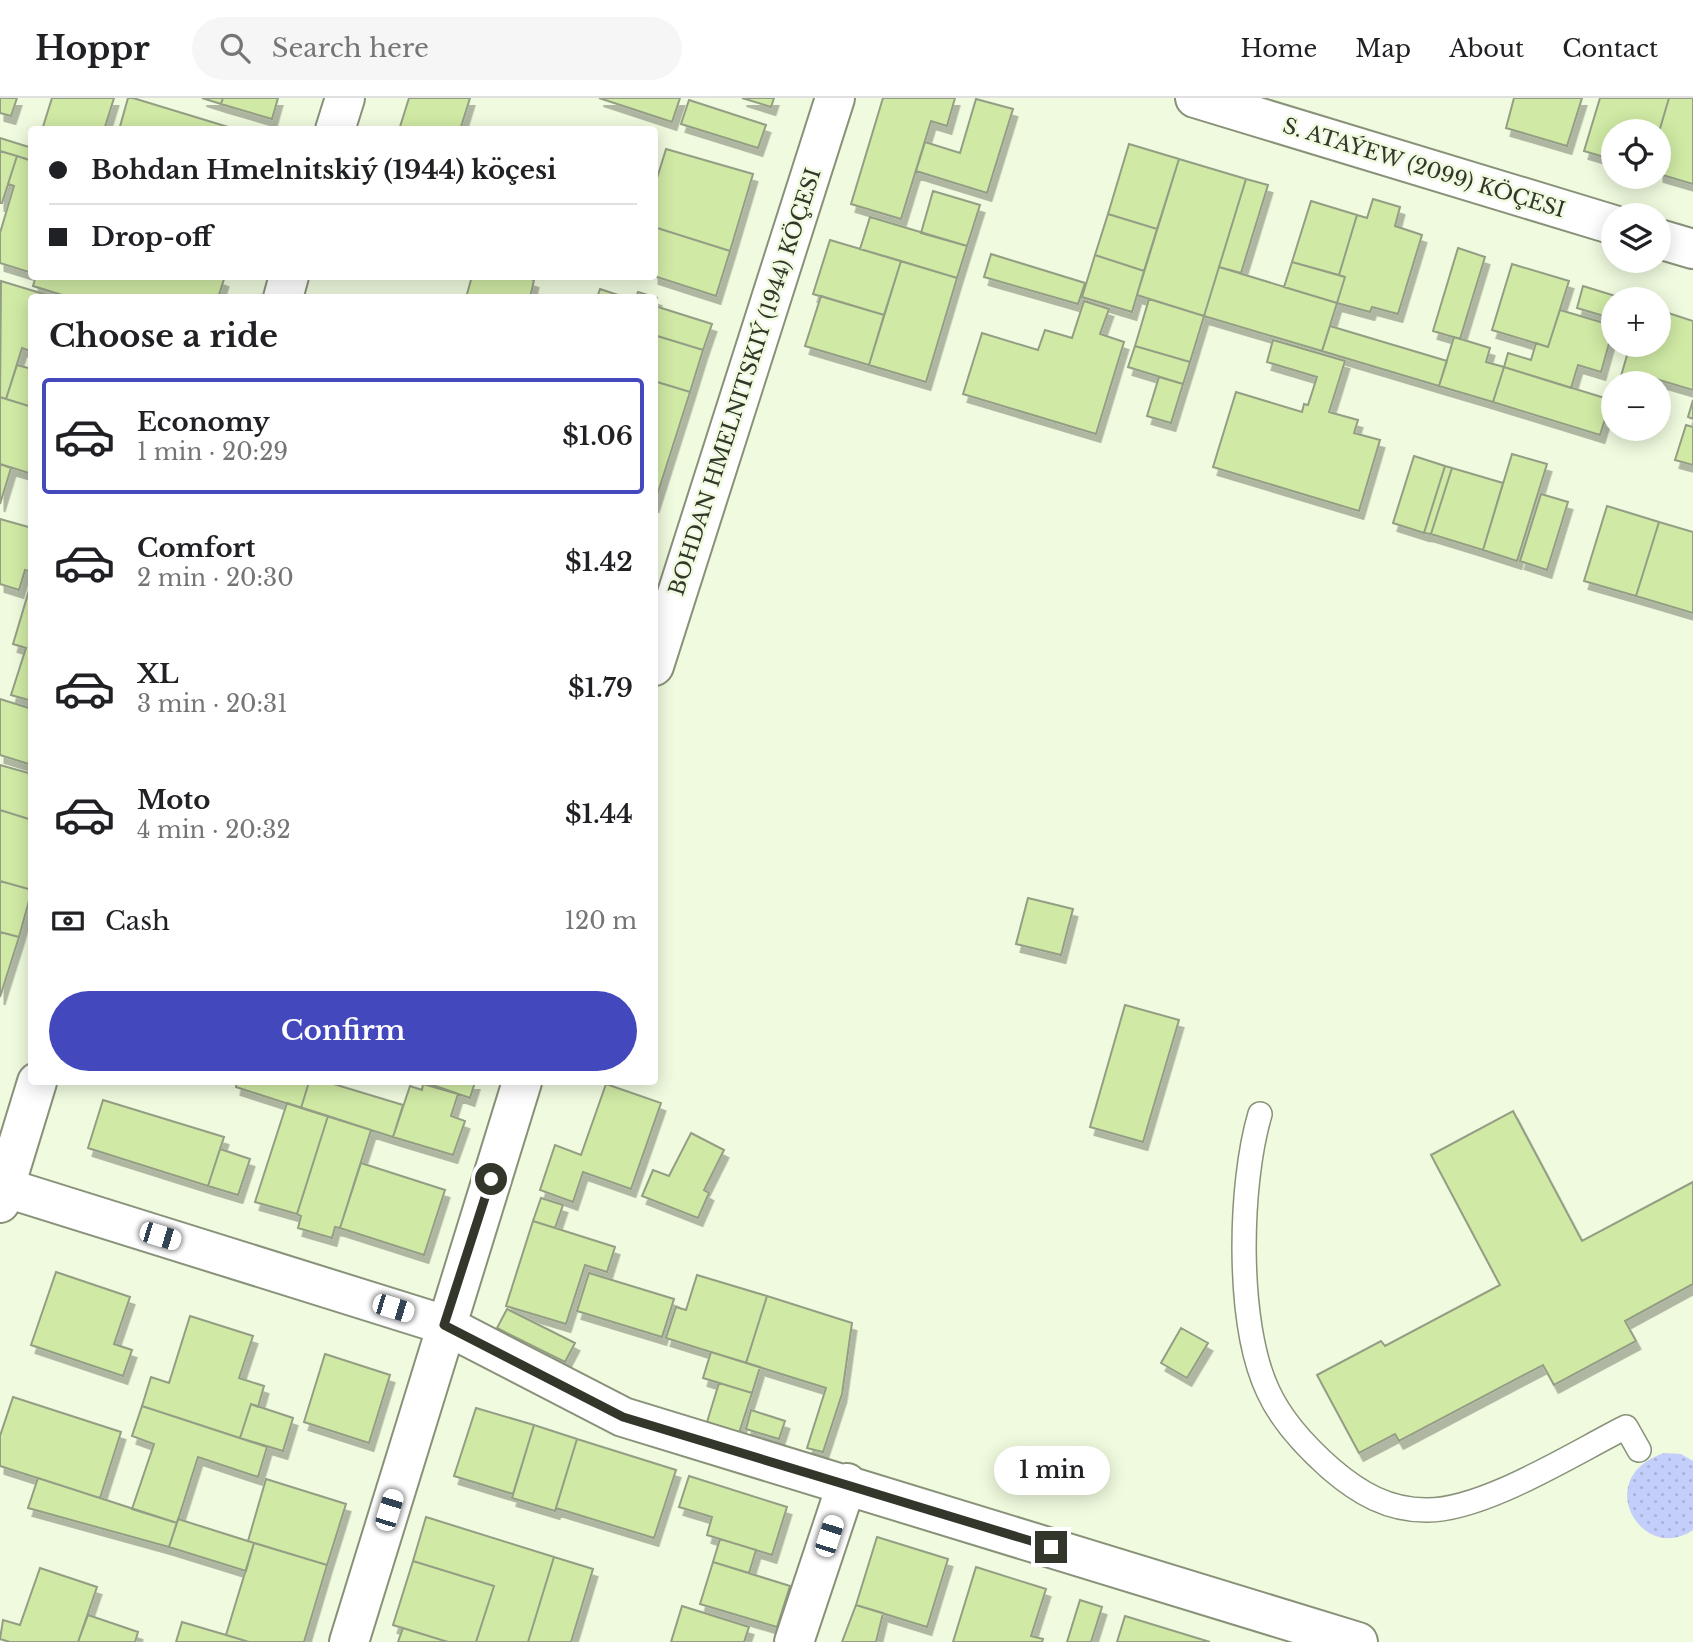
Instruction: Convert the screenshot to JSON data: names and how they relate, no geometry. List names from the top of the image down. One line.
{"streets":{"street":["S. ATAÝEW (2099) KÖÇESI","BOHDAN HMELNITSKIÝ (1944) KÖÇESI"]},"page":{"header":"Hoppr","search":"Search here","nav":["Home","Map","About","Contact"],"map_buttons":["+","−"],"banner":["Bohdan Hmelnitskiý (1944) köçesi","Drop-off"],"heading":"Choose a ride","list":[{"name":"Economy","note":"1 min · 20:29","value":"$1.06"},{"name":"Comfort","note":"2 min · 20:30","value":"$1.42"},{"name":"XL","note":"3 min · 20:31","value":"$1.79"},{"name":"Moto","note":"4 min · 20:32","value":"$1.44"}],"pay":["Cash","120 m"],"buttons":"Confirm","bubble":"1 min"}}
